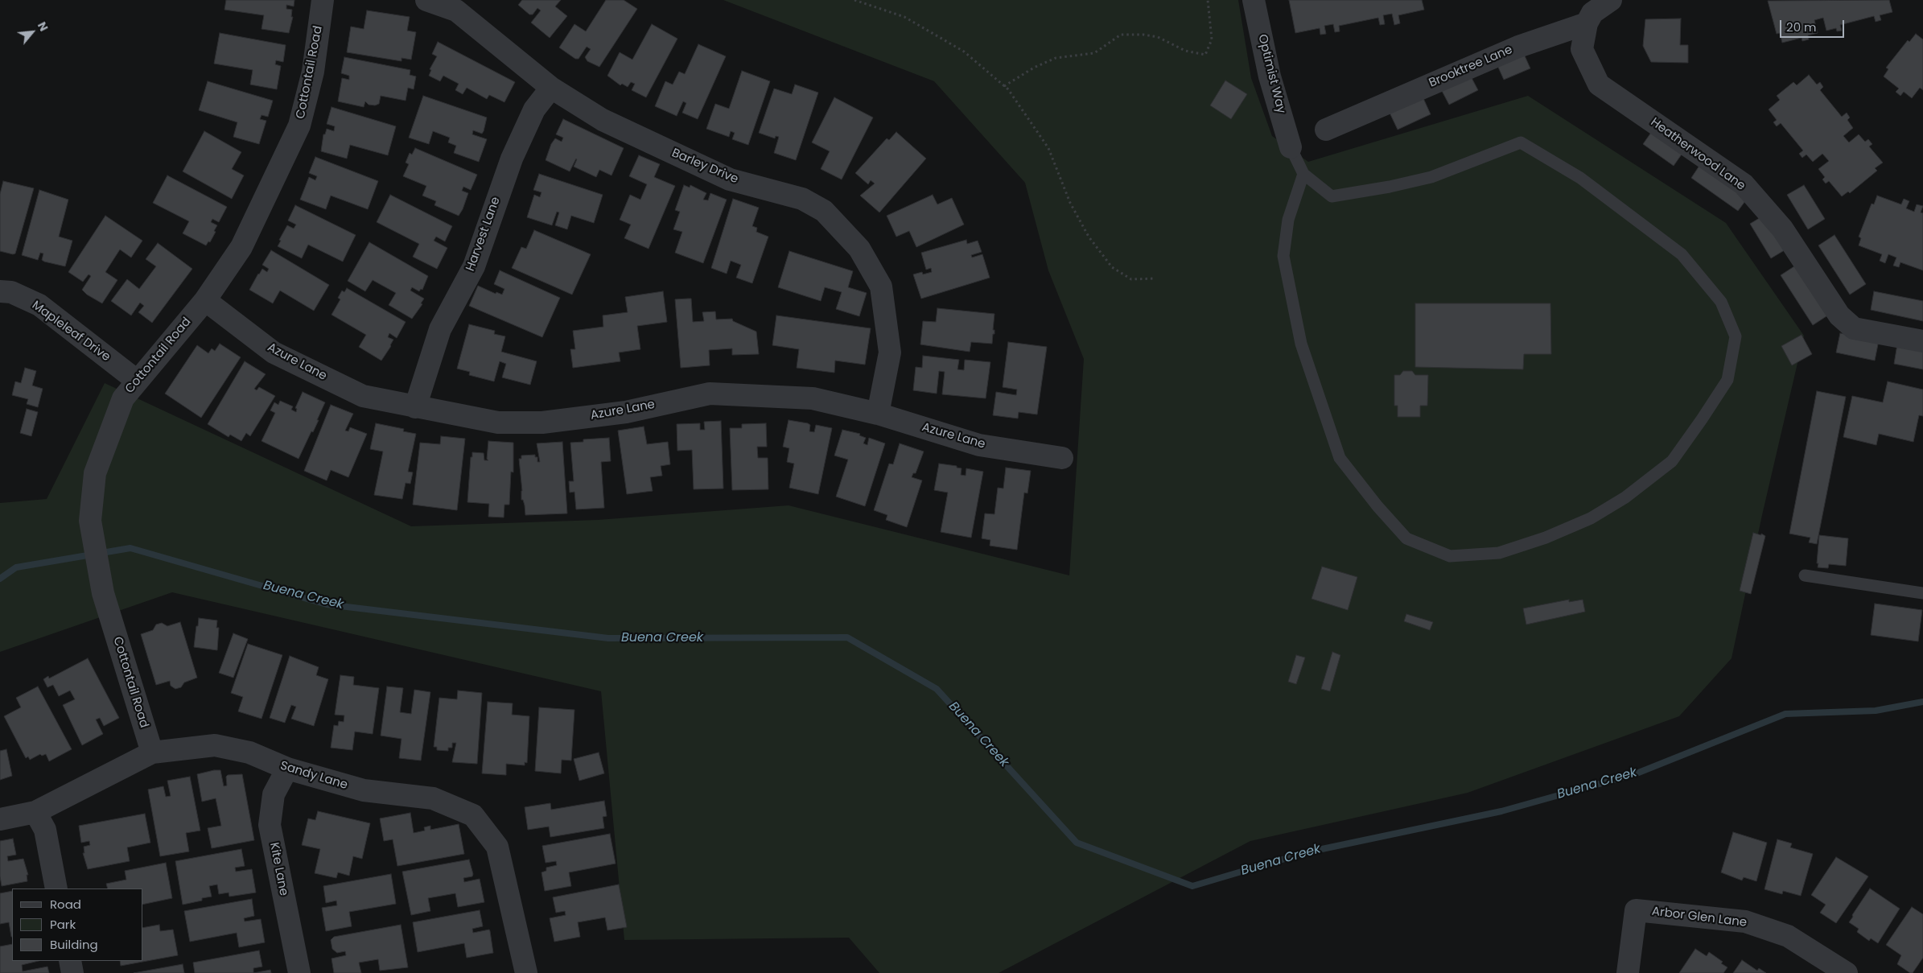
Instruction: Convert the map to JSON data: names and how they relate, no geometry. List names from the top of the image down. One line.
{"streets":{"street":["Brooktree Lane","Cottontail Road","Optimist Way","Heatherwood Lane","Barley Drive","Harvest Lane","Mapleleaf Drive","Azure Lane","Sandy Lane","Kite Lane","Arbor Glen Lane"]},"crossings":[["Brooktree Lane","Heatherwood Lane"],["Cottontail Road","Mapleleaf Drive"],["Cottontail Road","Azure Lane"],["Cottontail Road","Sandy Lane"],["Barley Drive","Harvest Lane"],["Barley Drive","Azure Lane"],["Harvest Lane","Azure Lane"],["Sandy Lane","Kite Lane"]],"water":["Buena Creek"],"legend":["Road","Park","Building"],"scale_bar":"20 m","north":"top right"}
